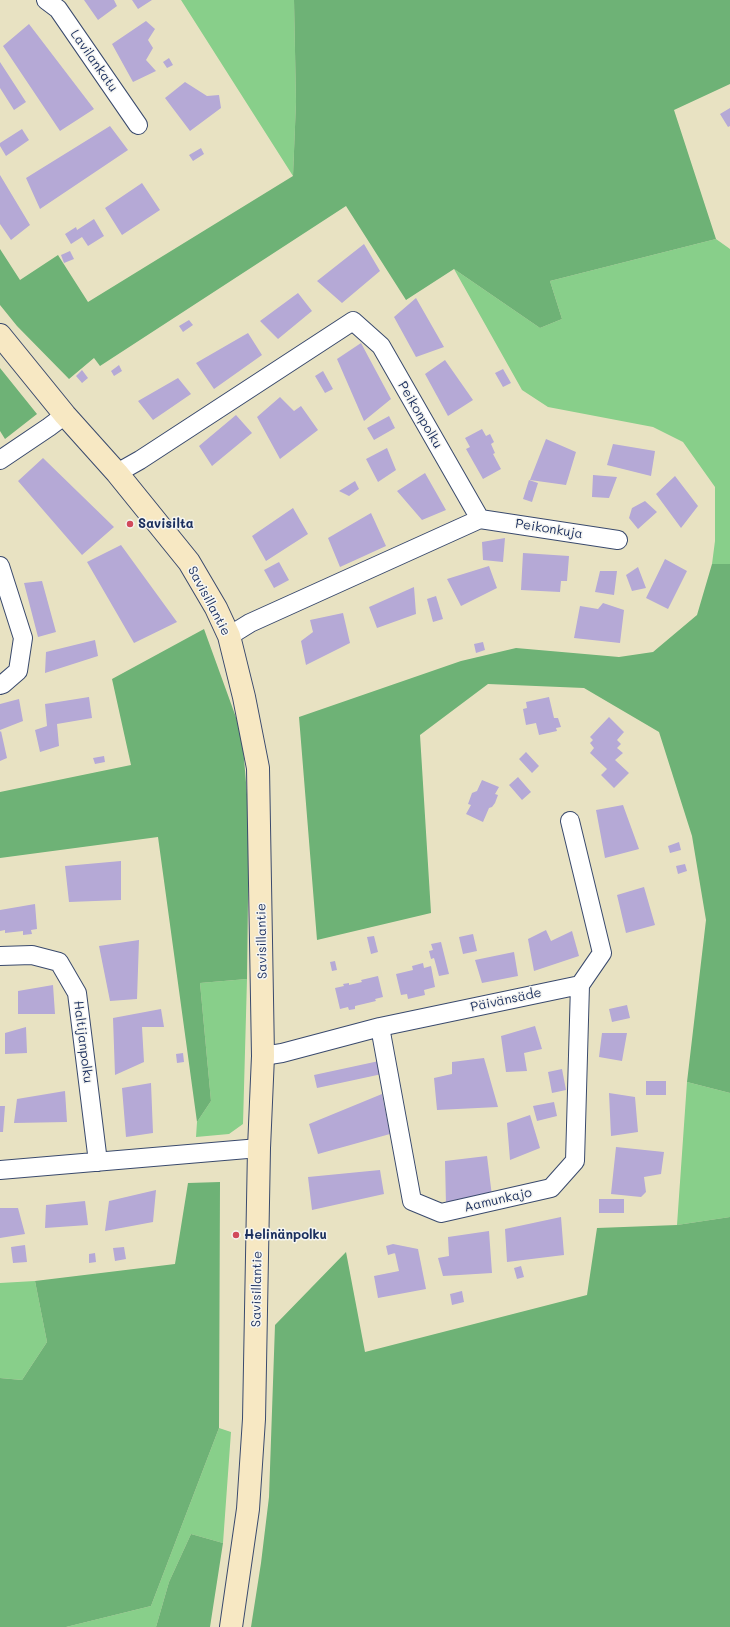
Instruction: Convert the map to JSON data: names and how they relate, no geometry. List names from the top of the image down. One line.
{"streets":{"street":["Lavilankatu","Peikonpolku","Peikonkuja","Savisillantie","Päivänsäde","Haltijanpolku","Aamunkajo"]},"crossings":[["Peikonpolku","Peikonkuja"],["Peikonpolku","Savisillantie"],["Savisillantie","Päivänsäde"],["Päivänsäde","Aamunkajo"]],"places":["Savisilta","Helinänpolku"]}
